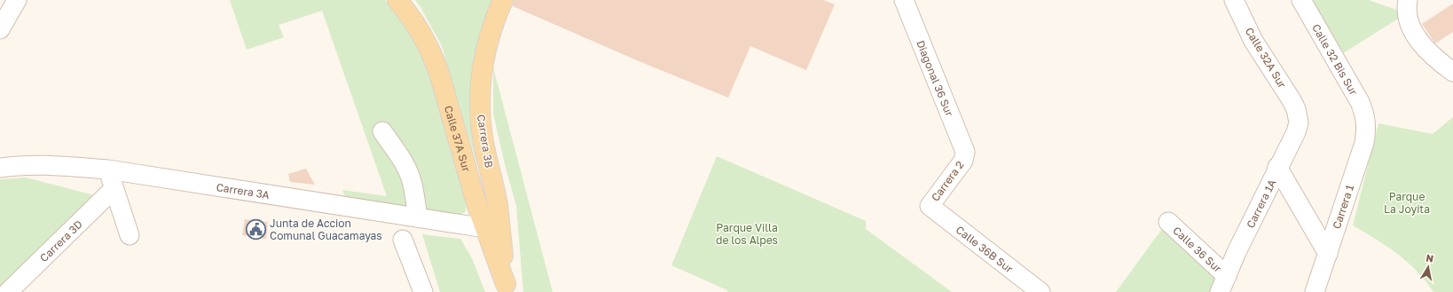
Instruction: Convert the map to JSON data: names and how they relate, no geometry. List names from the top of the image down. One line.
{"streets":{"main road":["Calle 37A Sur","Carrera 3B"],"street":["Calle 32A Sur","Calle 32 Bis Sur","Diagonal 36 Sur","Carrera 2","Carrera 3A","Carrera 1A","Carrera 1","Carrera 3D","Calle 36 Sur","Calle 36B Sur"]},"crossings":[["Calle 32A Sur","Carrera 1A"],["Calle 32 Bis Sur","Carrera 1"],["Diagonal 36 Sur","Carrera 2"],["Calle 37A Sur","Carrera 3B"],["Calle 37A Sur","Carrera 3A"],["Carrera 2","Calle 36B Sur"],["Carrera 1A","Calle 36 Sur"]],"parks":["Parque La Joyita","Parque Villa de los Alpes"],"places":{"public building":["Junta de Accion Comunal Guacamayas"]},"north":"top"}
